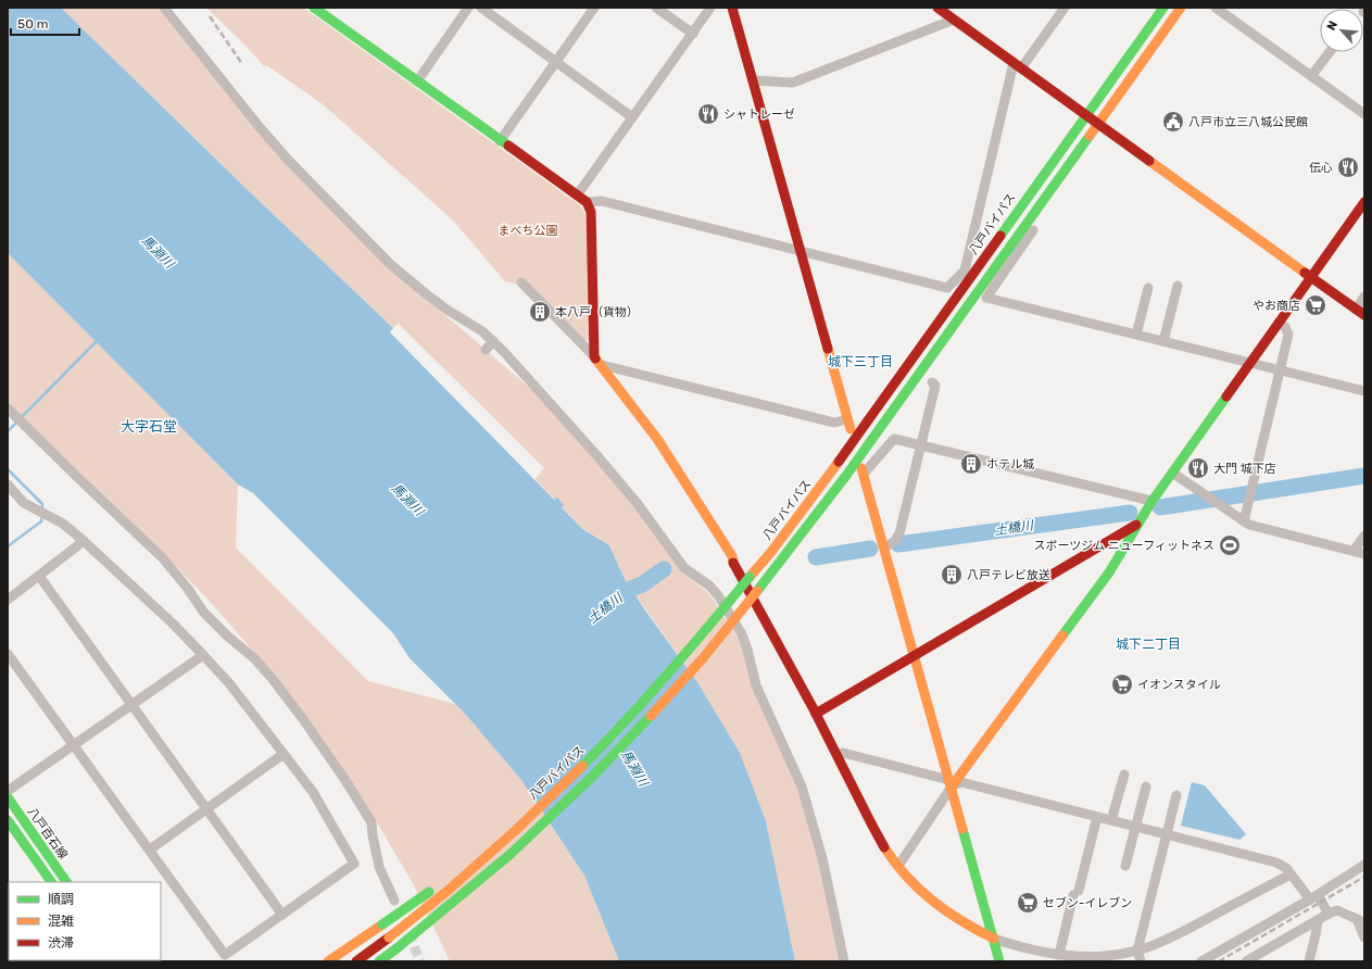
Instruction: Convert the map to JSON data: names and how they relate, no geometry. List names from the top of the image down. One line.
{"streets":{"main road":["八戸バイパス","八戸百石線"]},"districts":["城下三丁目","大字石堂","城下二丁目"],"water":["馬淵川","土橋川"],"parks":["まべち公園"],"places":{"restaurant":["シャトレーゼ","伝心","大門 城下店"],"public building":["八戸市立三八城公民館"],"supermarket":["やお商店","イオンスタイル","セブン-イレブン"],"building":["本八戸（貨物）","ホテル城","八戸テレビ放送"],"sports":["スポーツジム ニューフィットネス"]},"legend":["順調","混雑","渋滞"],"scale_bar":"50 m","north":"top left"}
